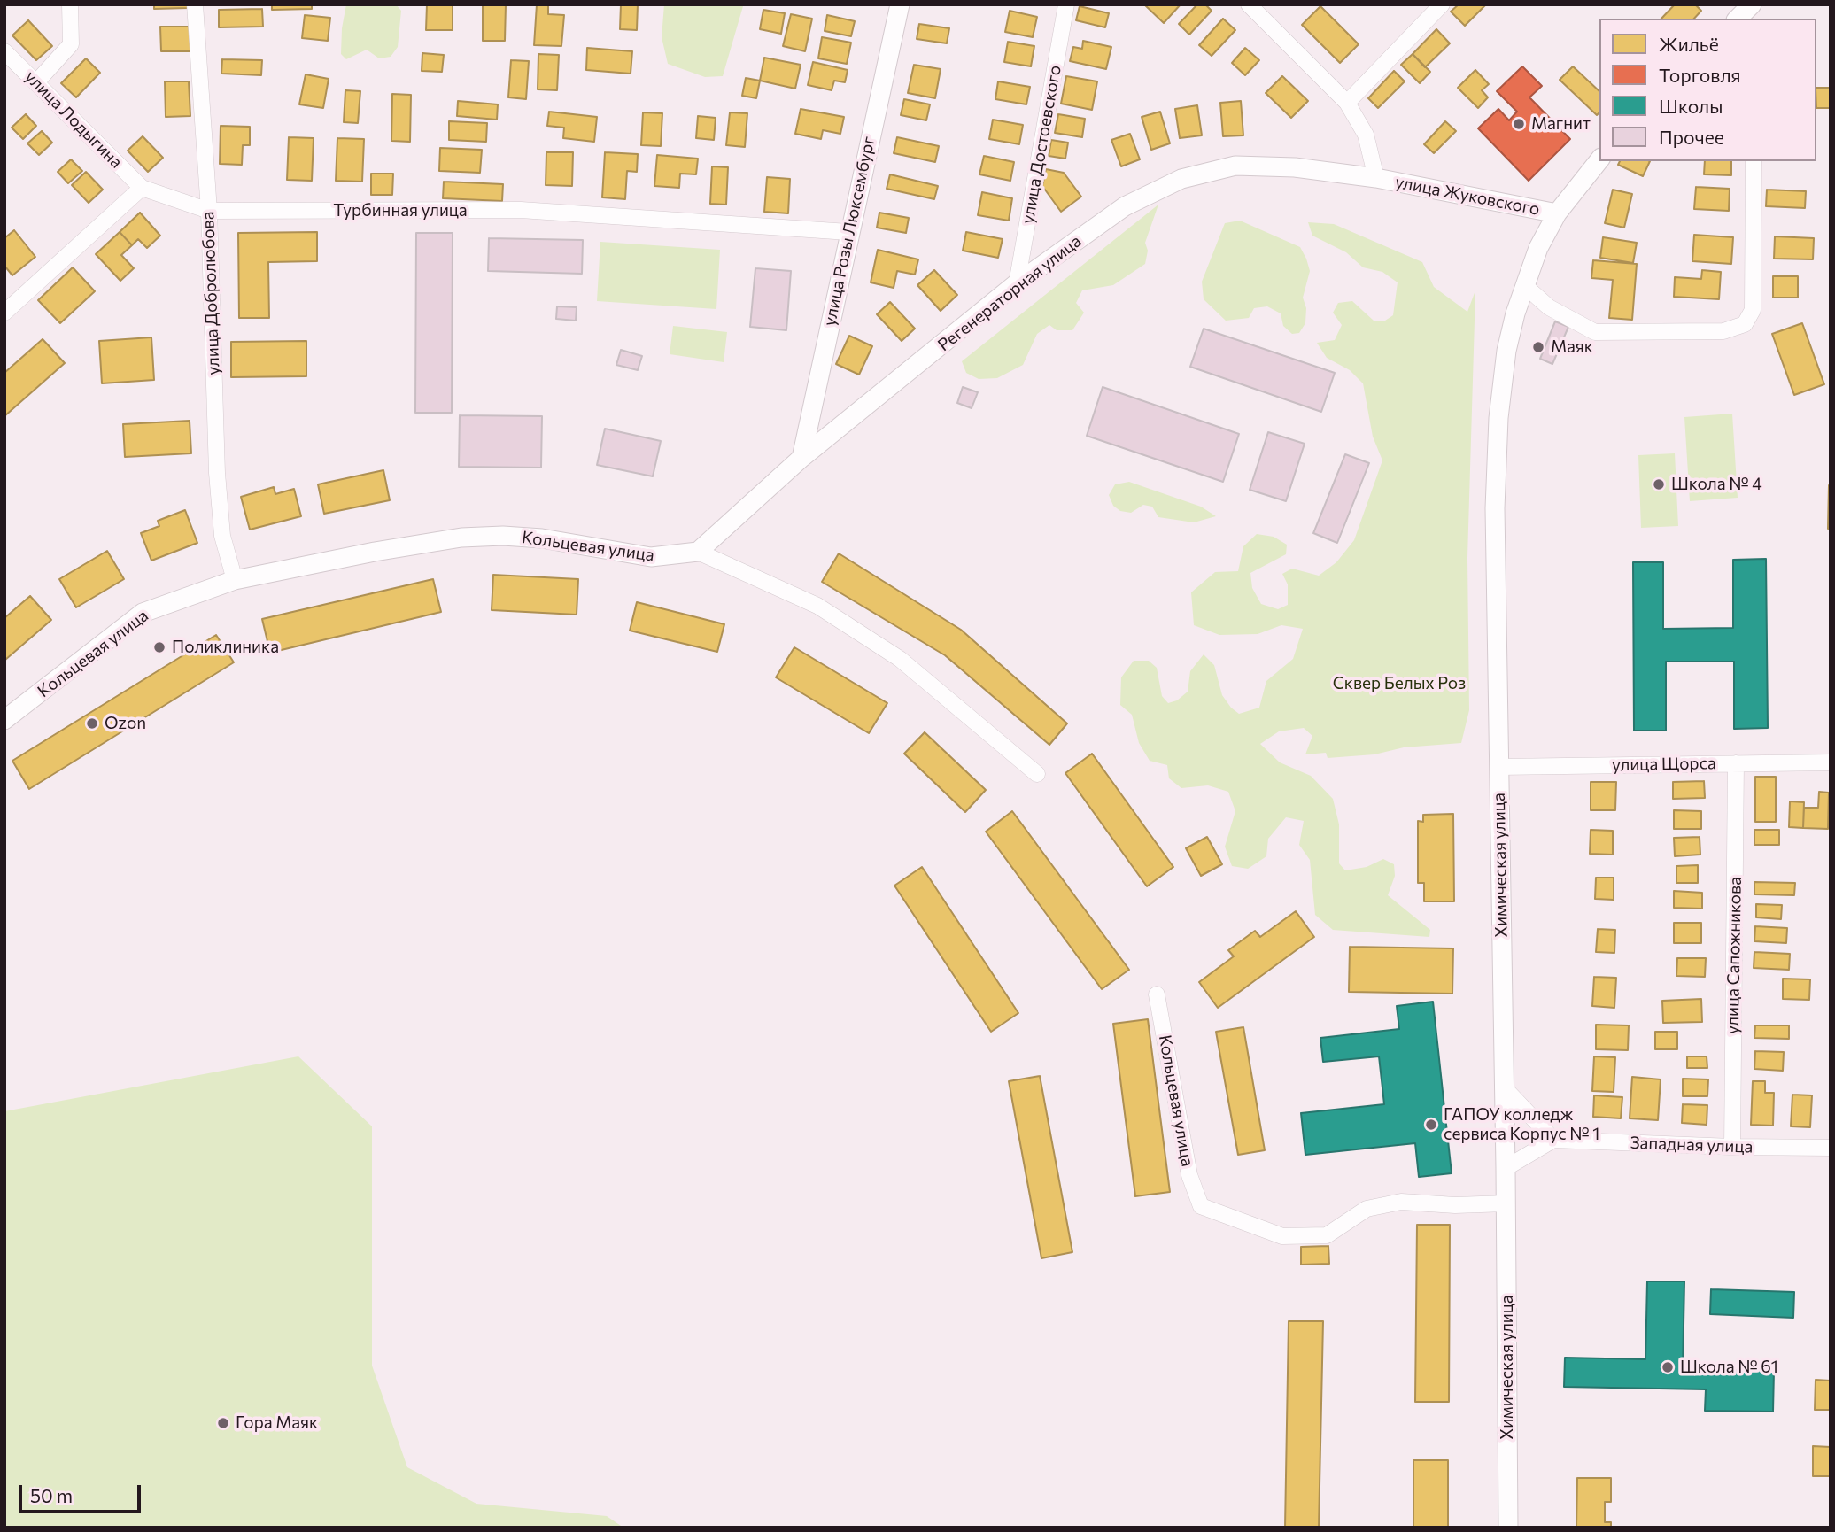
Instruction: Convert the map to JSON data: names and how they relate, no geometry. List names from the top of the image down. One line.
{"streets":{"street":["улица Лодыгина","улица Достоевского","улица Жуковского","Турбинная улица","улица Розы Люксембург","улица Добролюбова","Регенераторная улица","Кольцевая улица","улица Щорса","Химическая улица","улица Сапожникова","Западная улица"]},"crossings":[["улица Лодыгина","Турбинная улица"],["улица Достоевского","Регенераторная улица"],["улица Жуковского","Регенераторная улица"],["улица Жуковского","Химическая улица"],["Турбинная улица","улица Розы Люксембург"],["Турбинная улица","улица Добролюбова"],["улица Розы Люксембург","Регенераторная улица"],["улица Добролюбова","Кольцевая улица"],["Регенераторная улица","Кольцевая улица"],["Кольцевая улица","Химическая улица"],["улица Щорса","Химическая улица"],["улица Щорса","улица Сапожникова"],["улица Сапожникова","Западная улица"]],"parks":["Сквер Белых Роз"],"places":["Магнит","Маяк","Школа № 4","Поликлиника","Ozon","ГАПОУ колледж сервиса Корпус № 1","Школа № 61","Гора Маяк"],"legend":["Жильё","Торговля","Школы","Прочее"],"scale_bar":"50 m"}
